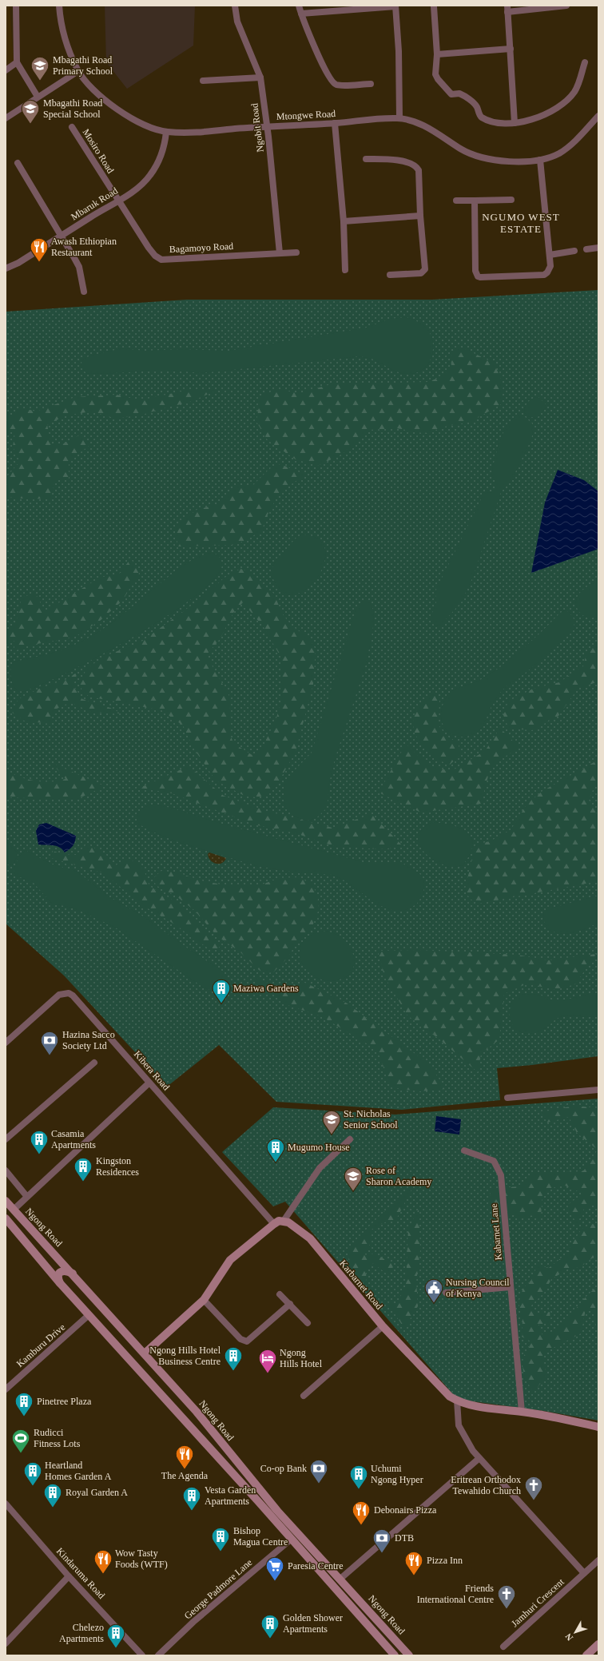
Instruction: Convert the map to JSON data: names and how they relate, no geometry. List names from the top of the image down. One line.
{"streets":{"main road":["Ngong Road","Karbarnet Road"],"street":["Mtongwe Road","Ngobit Road","Mosiro Road","Mbaruk Road","Bagamoyo Road","Kibera Road","Kabarnet Lane","Kamburu Drive","Kindaruma Road","George Padmore Lane","Jamhuri Crescent"]},"crossings":[["Mtongwe Road","Ngobit Road"],["Mtongwe Road","Mbaruk Road"],["Ngobit Road","Bagamoyo Road"],["Mosiro Road","Mbaruk Road"],["Mosiro Road","Bagamoyo Road"],["Mbaruk Road","Bagamoyo Road"],["Kabarnet Lane","Karbarnet Road"]],"districts":["NGUMO WEST ESTATE"],"places":{"school or university":["Mbagathi Road Primary School","Mbagathi Road Special School","St. Nicholas Senior School","Rose of Sharon Academy"],"restaurant":["Awash Ethiopian Restaurant","The Agenda","Debonairs Pizza","Wow Tasty Foods (WTF)","Pizza Inn"],"building":["Maziwa Gardens","Casamia Apartments","Mugumo House","Kingston Residences","Ngong Hills Hotel Business Centre","Pinetree Plaza","Heartland Homes Garden A","Uchumi Ngong Hyper","Royal Garden A","Vesta Garden Apartments","Bishop Magua Centre","Golden Shower Apartments","Chelezo Apartments"],"bank":["Hazina Sacco Society Ltd","Co-op Bank","DTB"],"public building":["Nursing Council of Kenya"],"hotel":["Ngong Hills Hotel"],"sports":["Rudicci Fitness Lots"],"church":["Eritrean Orthodox Tewahido Church","Friends International Centre"],"supermarket":["Paresia Centre"]},"north":"bottom left"}
